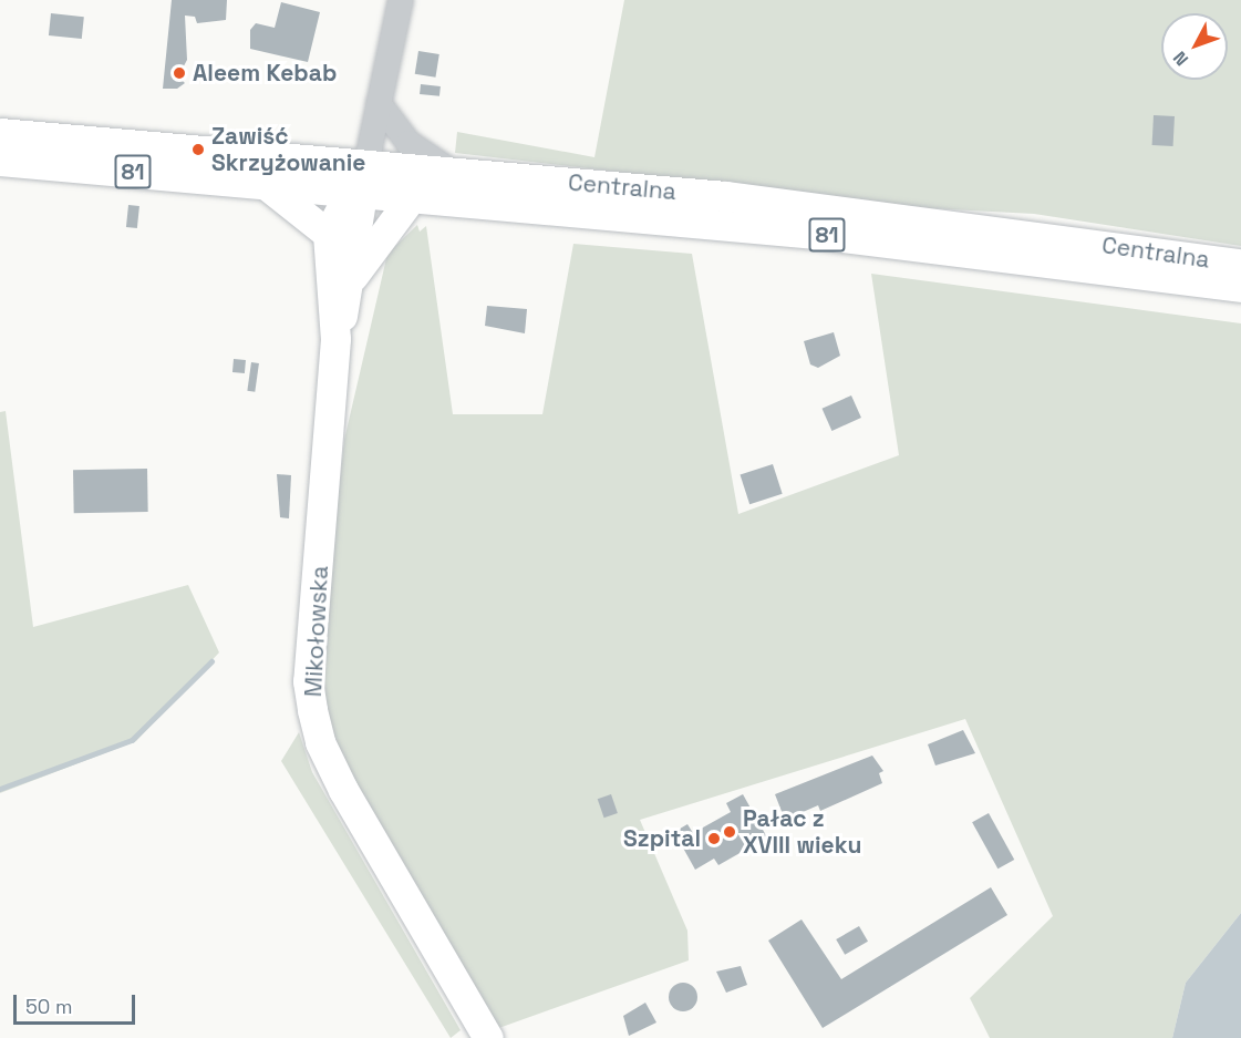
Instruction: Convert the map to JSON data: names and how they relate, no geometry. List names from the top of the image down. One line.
{"streets":{"main road":["81","Centralna","Mikołowska"]},"crossings":[["Centralna","Mikołowska"]],"places":["Aleem Kebab","Zawiść Skrzyżowanie","Pałac z XVIII wieku","Szpital"],"scale_bar":"50 m","north":"bottom left"}
